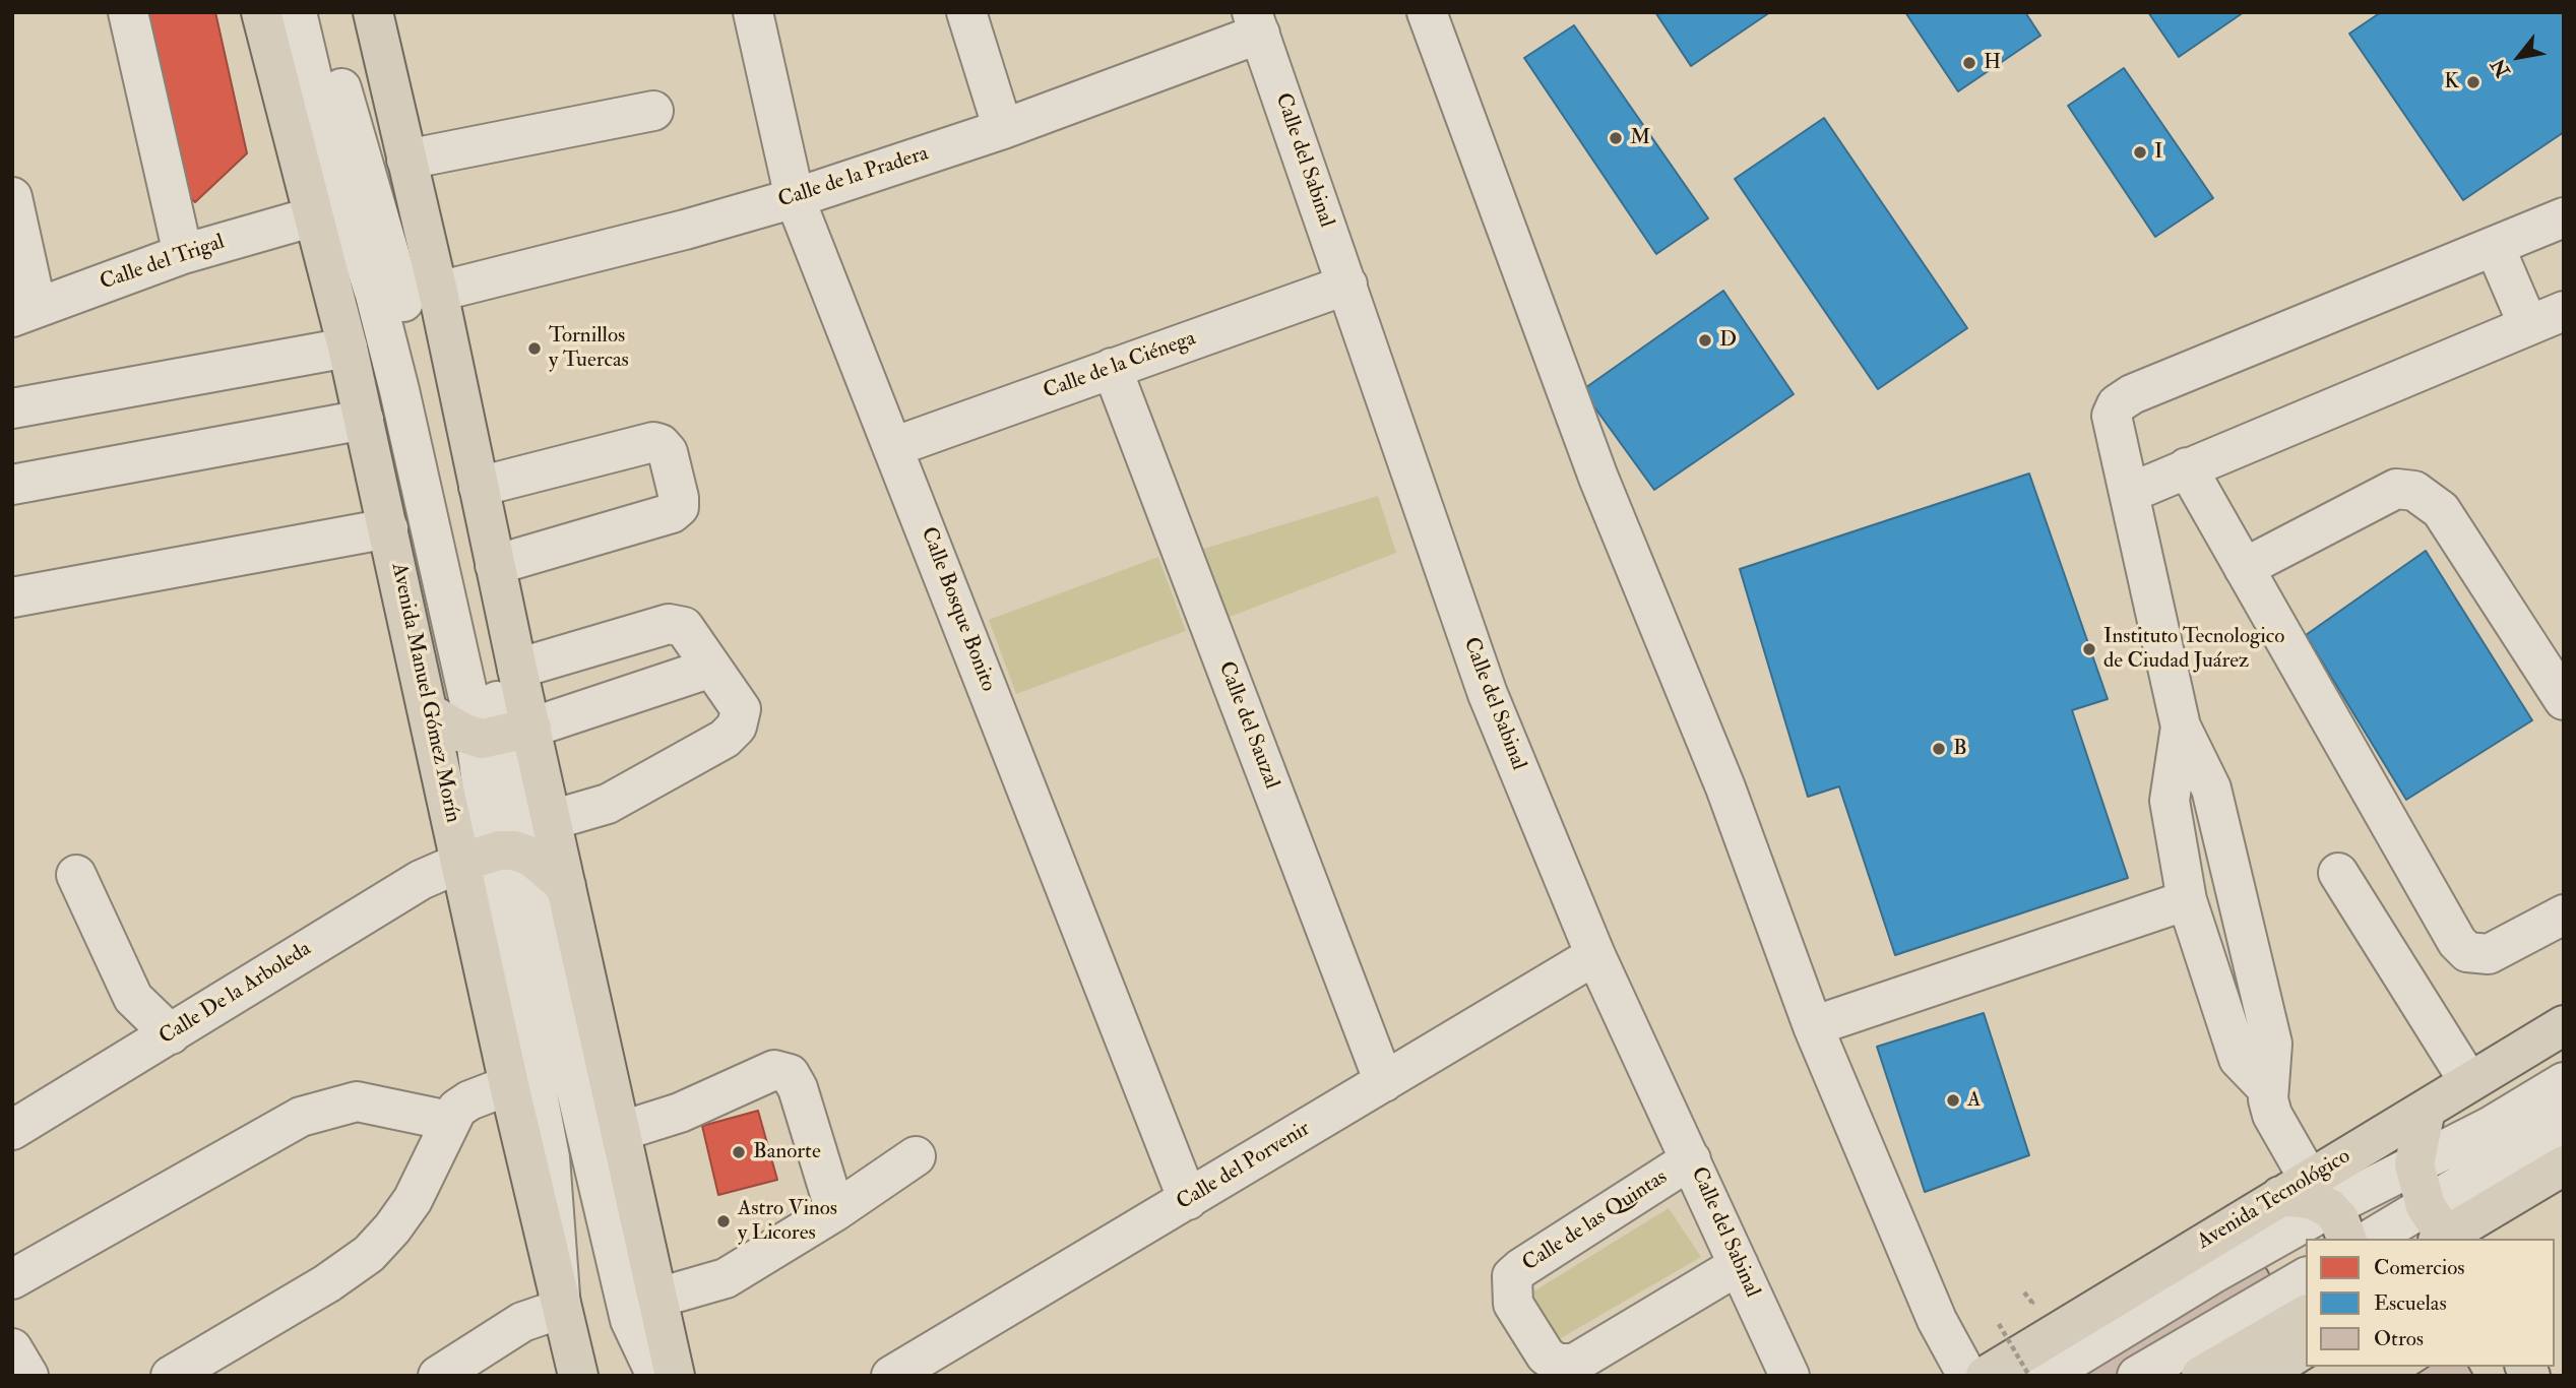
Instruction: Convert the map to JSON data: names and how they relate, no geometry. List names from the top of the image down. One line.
{"streets":{"main road":["Avenida Manuel Gómez Morín","Avenida Tecnológico"],"street":["Calle del Sabinal","Calle de la Pradera","Calle del Trigal","Calle de la Ciénega","Calle Bosque Bonito","Calle del Sauzal","Calle De la Arboleda","Calle del Porvenir","Calle de las Quintas"]},"crossings":[["Calle del Sabinal","Calle de la Pradera"],["Calle del Sabinal","Calle de la Ciénega"],["Calle del Sabinal","Calle del Porvenir"],["Calle del Sabinal","Calle de las Quintas"],["Calle de la Pradera","Calle Bosque Bonito"],["Calle del Trigal","Avenida Manuel Gómez Morín"],["Calle de la Ciénega","Calle Bosque Bonito"],["Calle de la Ciénega","Calle del Sauzal"],["Calle Bosque Bonito","Calle del Porvenir"],["Avenida Manuel Gómez Morín","Calle De la Arboleda"],["Calle del Sauzal","Calle del Porvenir"]],"places":["H","K","M","I","D","Tornillos y Tuercas","Instituto Tecnologico de Ciudad Juárez","B","A","Banorte","Astro Vinos y Licores"],"legend":["Comercios","Escuelas","Otros"],"north":"bottom left"}
